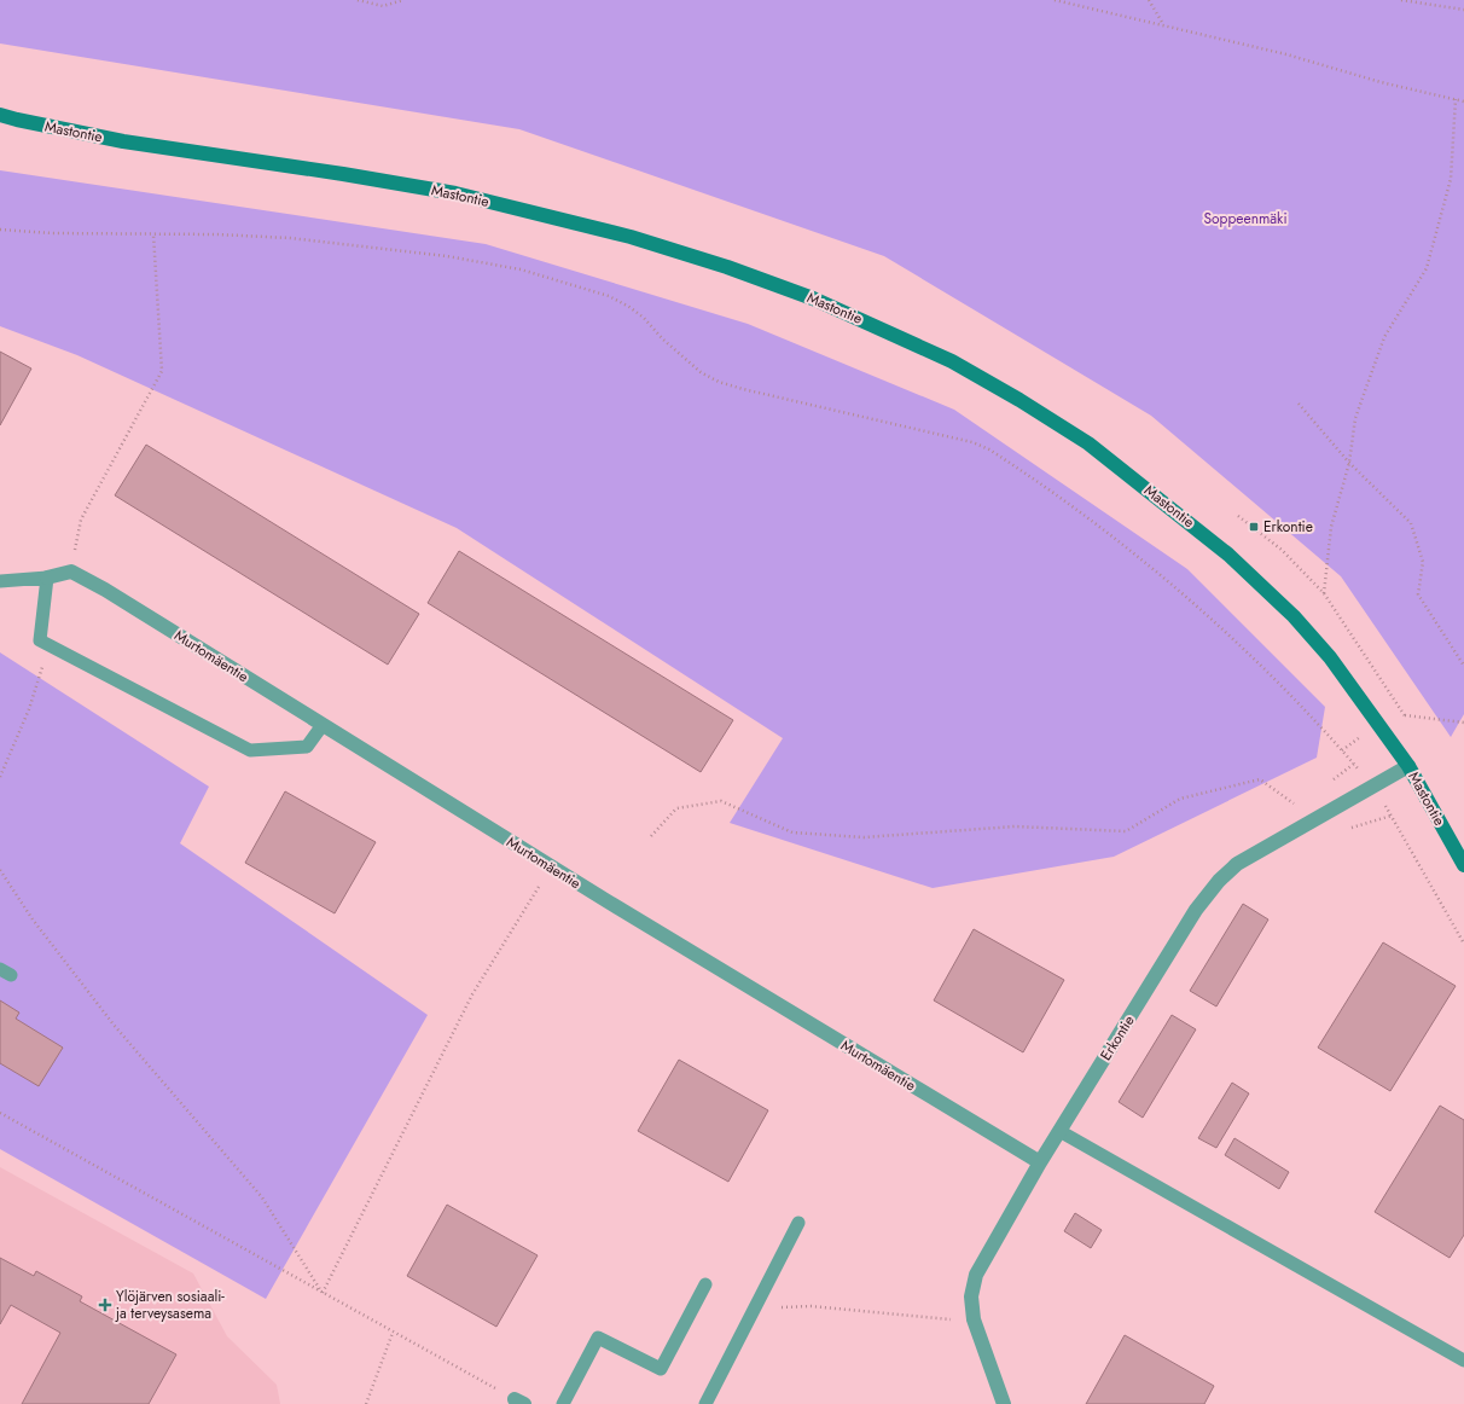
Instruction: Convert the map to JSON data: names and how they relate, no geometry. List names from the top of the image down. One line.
{"streets":{"main road":["Mastontie"],"street":["Murtomäentie","Erkontie"]},"crossings":[["Mastontie","Erkontie"],["Murtomäentie","Erkontie"]],"parks":["Soppeenmäki"],"places":{"transit":["Erkontie"],"health":["Ylöjärven sosiaali- ja terveysasema"]}}
